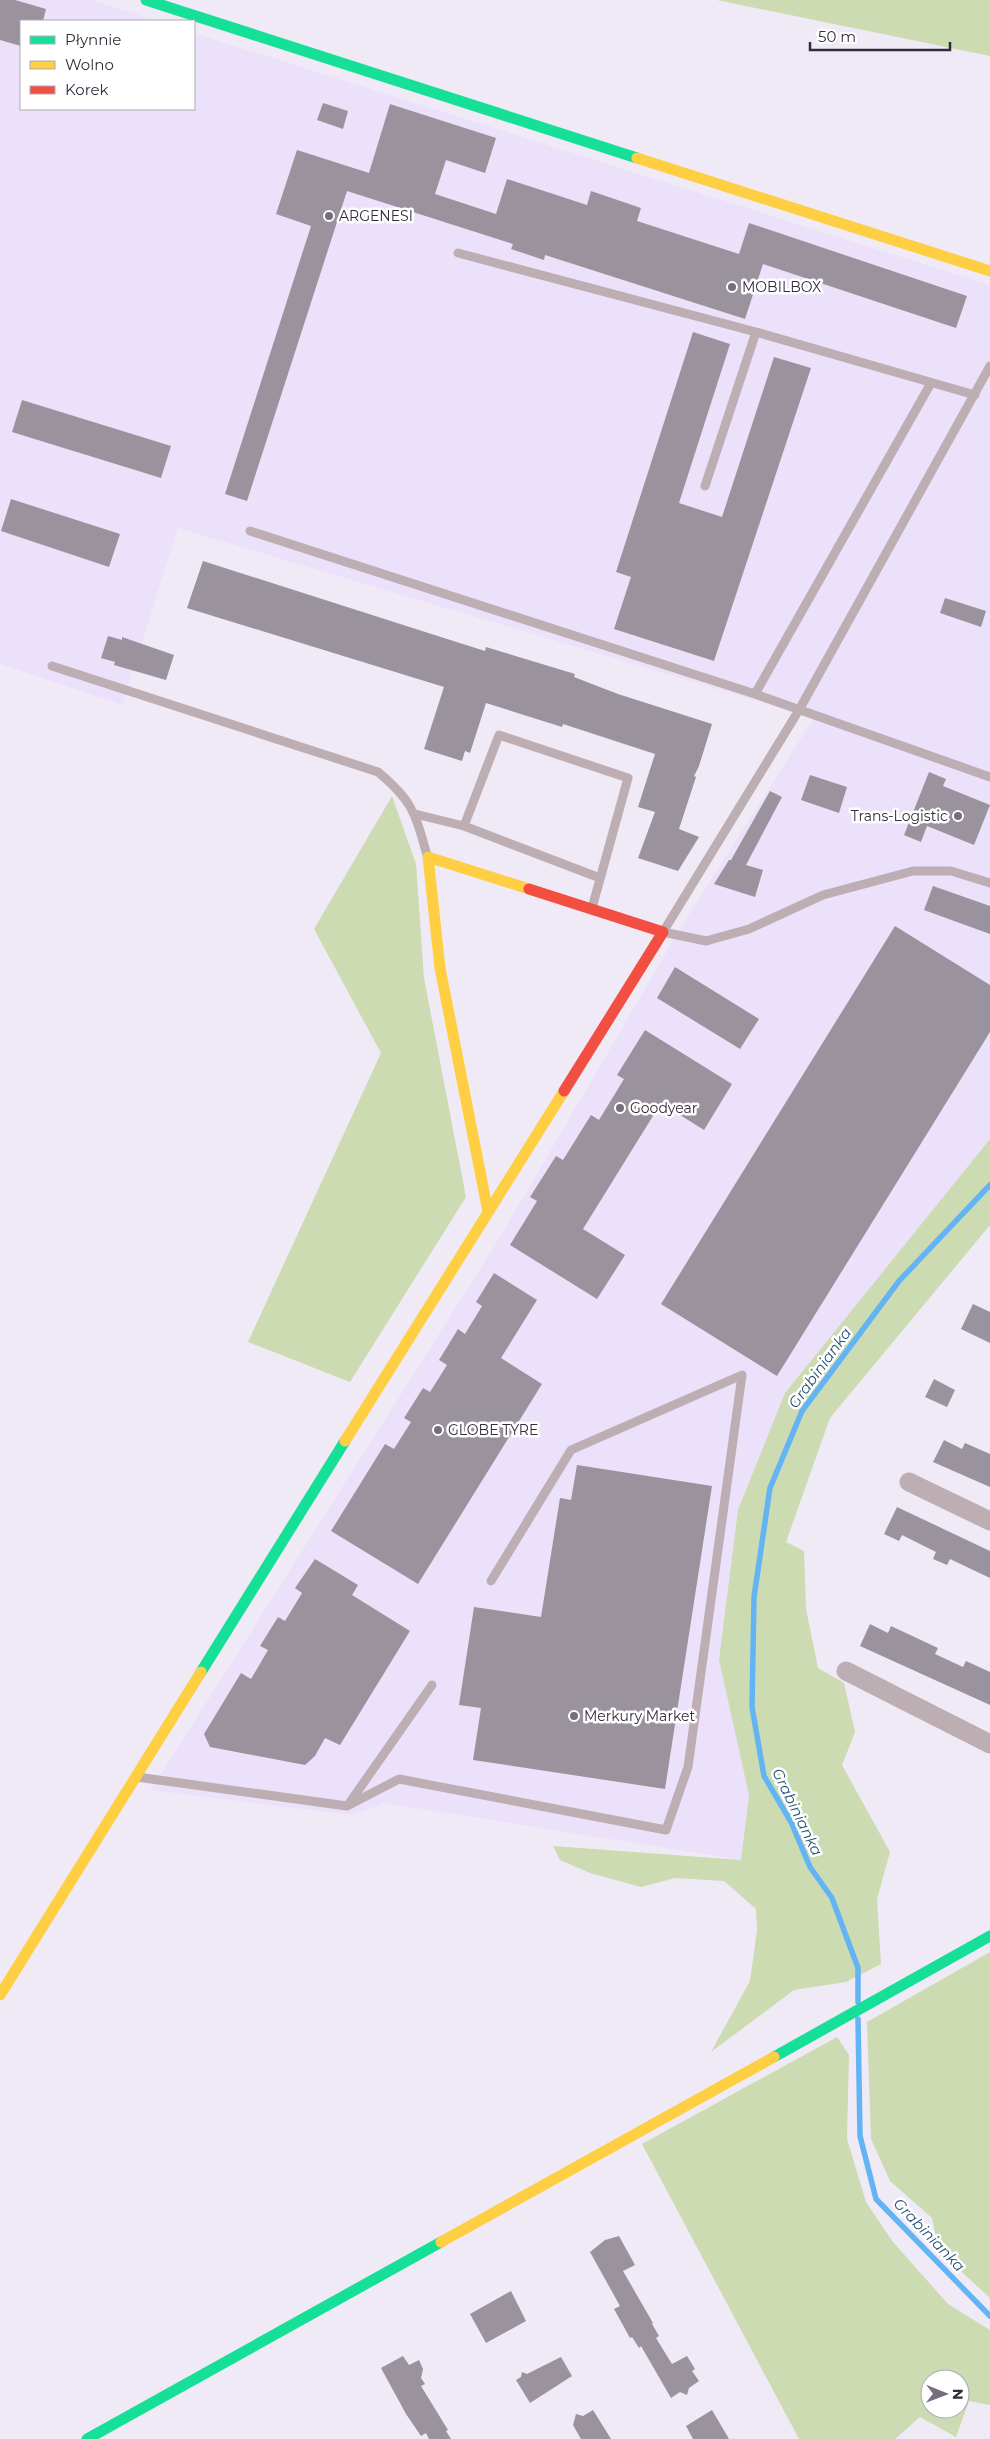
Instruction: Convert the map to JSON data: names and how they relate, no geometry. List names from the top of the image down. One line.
{"water":["Grabinianka"],"places":["ARGENESI","MOBILBOX","Trans-Logistic","Goodyear","GLOBE TYRE","Merkury Market"],"legend":["Płynnie","Wolno","Korek"],"scale_bar":"50 m","north":"right"}
